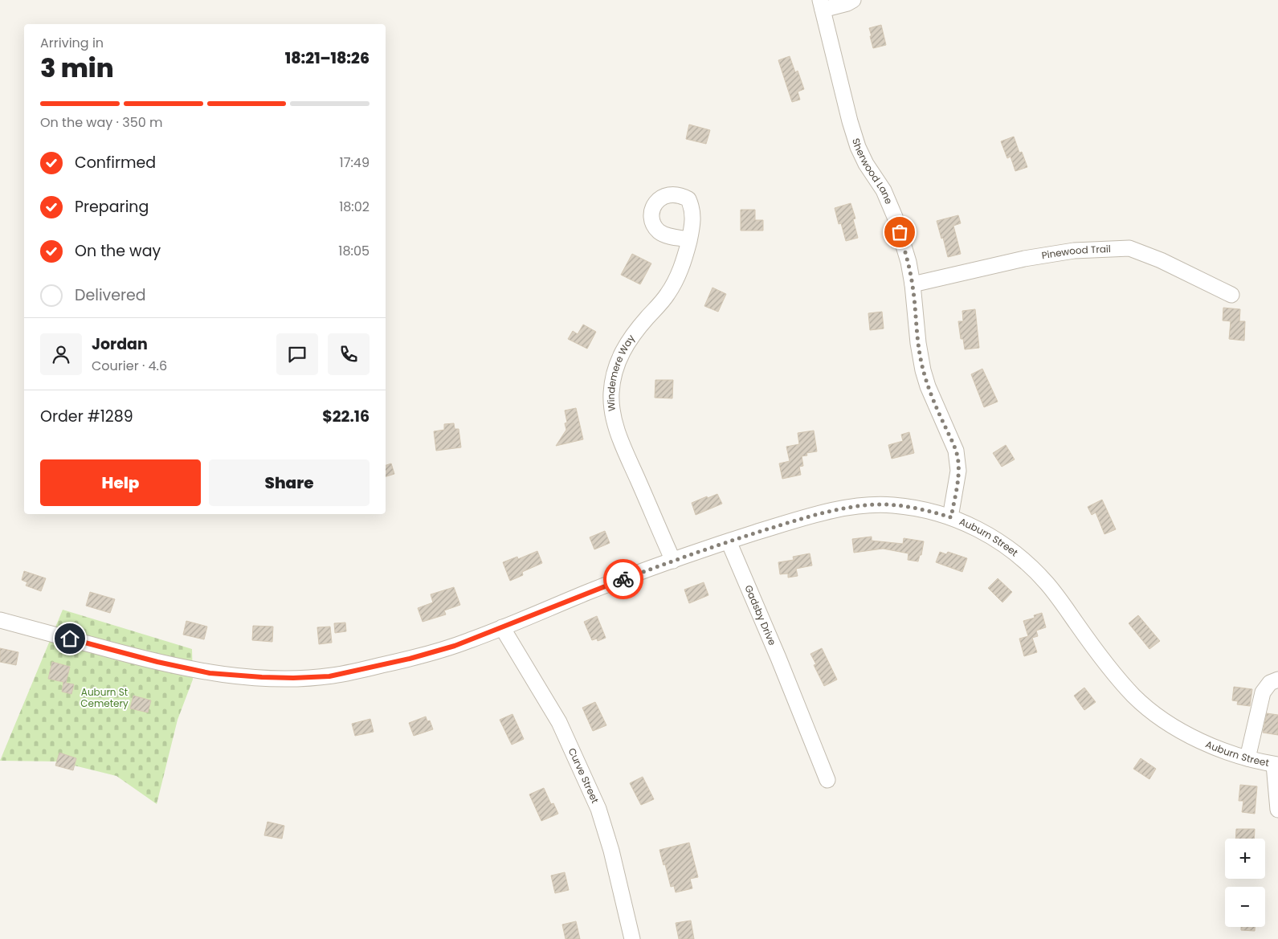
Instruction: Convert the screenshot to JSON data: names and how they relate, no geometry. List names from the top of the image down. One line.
{"streets":{"street":["Sherwood Lane","Pinewood Trail","Windemere Way","Auburn Street","Gadsby Drive","Curve Street"]},"crossings":[["Sherwood Lane","Pinewood Trail"],["Sherwood Lane","Auburn Street"],["Windemere Way","Auburn Street"],["Auburn Street","Gadsby Drive"],["Auburn Street","Curve Street"]],"parks":["Auburn St Cemetery"],"page":{"heading":["3 min","Arriving in","18:21–18:26"],"panel":["Jordan","Courier · 4.6","Order #1289","$22.16"],"bar":"On the way · 350 m","list":[["Confirmed","17:49"],["Preparing","18:02"],["On the way","18:05"],"Delivered"],"buttons":["Help","Share"],"map_buttons":["+","−"]}}
